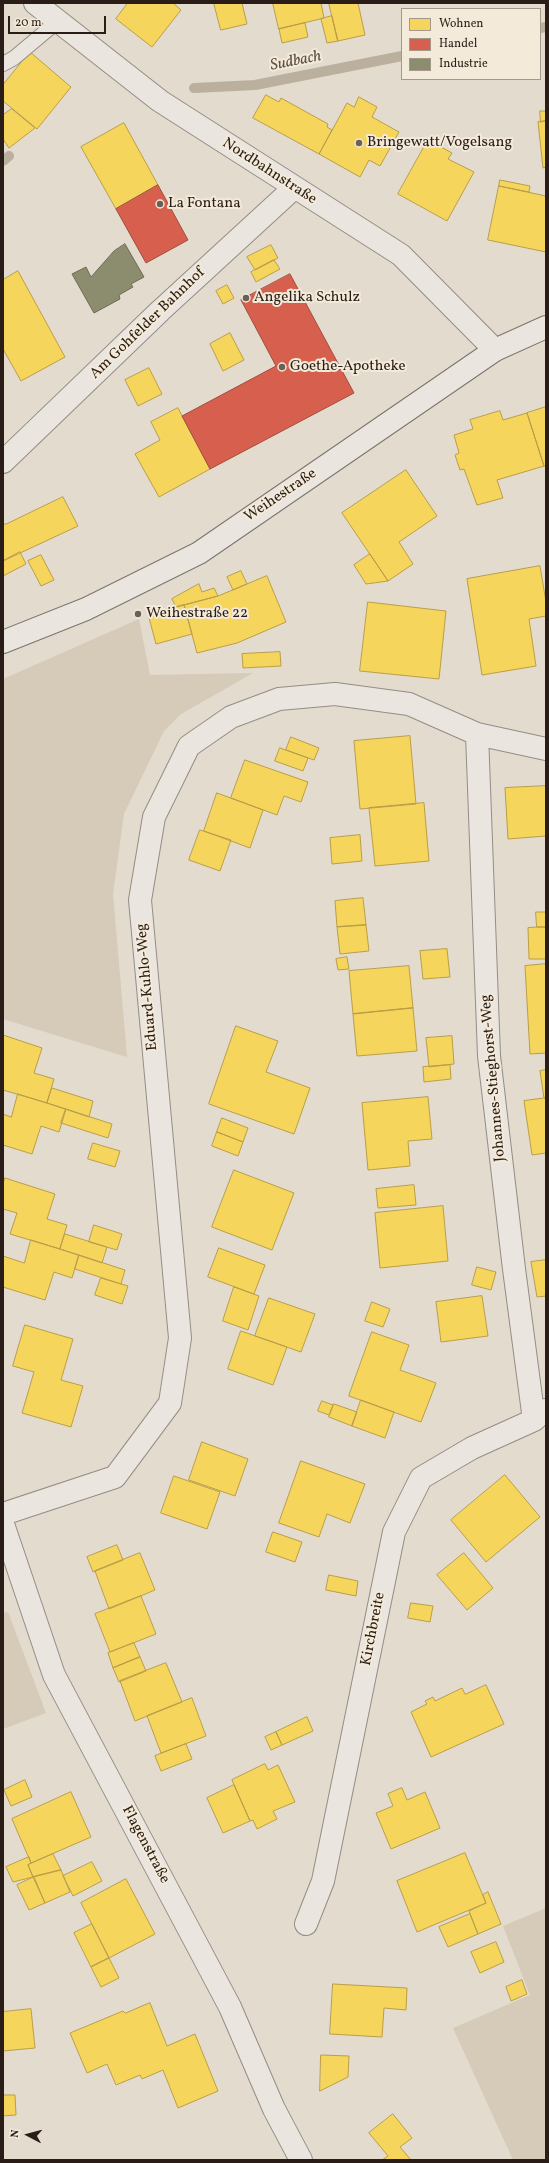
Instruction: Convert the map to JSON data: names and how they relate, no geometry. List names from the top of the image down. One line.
{"streets":{"street":["Nordbahnstraße","Am Gohfelder Bahnhof","Weihestraße","Eduard-Kuhlo-Weg","Johannes-Stieghorst-Weg","Kirchbreite","Flagenstraße"]},"crossings":[["Nordbahnstraße","Am Gohfelder Bahnhof"],["Nordbahnstraße","Weihestraße"],["Eduard-Kuhlo-Weg","Johannes-Stieghorst-Weg"],["Johannes-Stieghorst-Weg","Kirchbreite"]],"water":["Sudbach"],"places":["Bringewatt/Vogelsang","La Fontana","Angelika Schulz","Goethe-Apotheke","Weihestraße 22"],"legend":["Wohnen","Handel","Industrie"],"scale_bar":"20 m","north":"left"}
